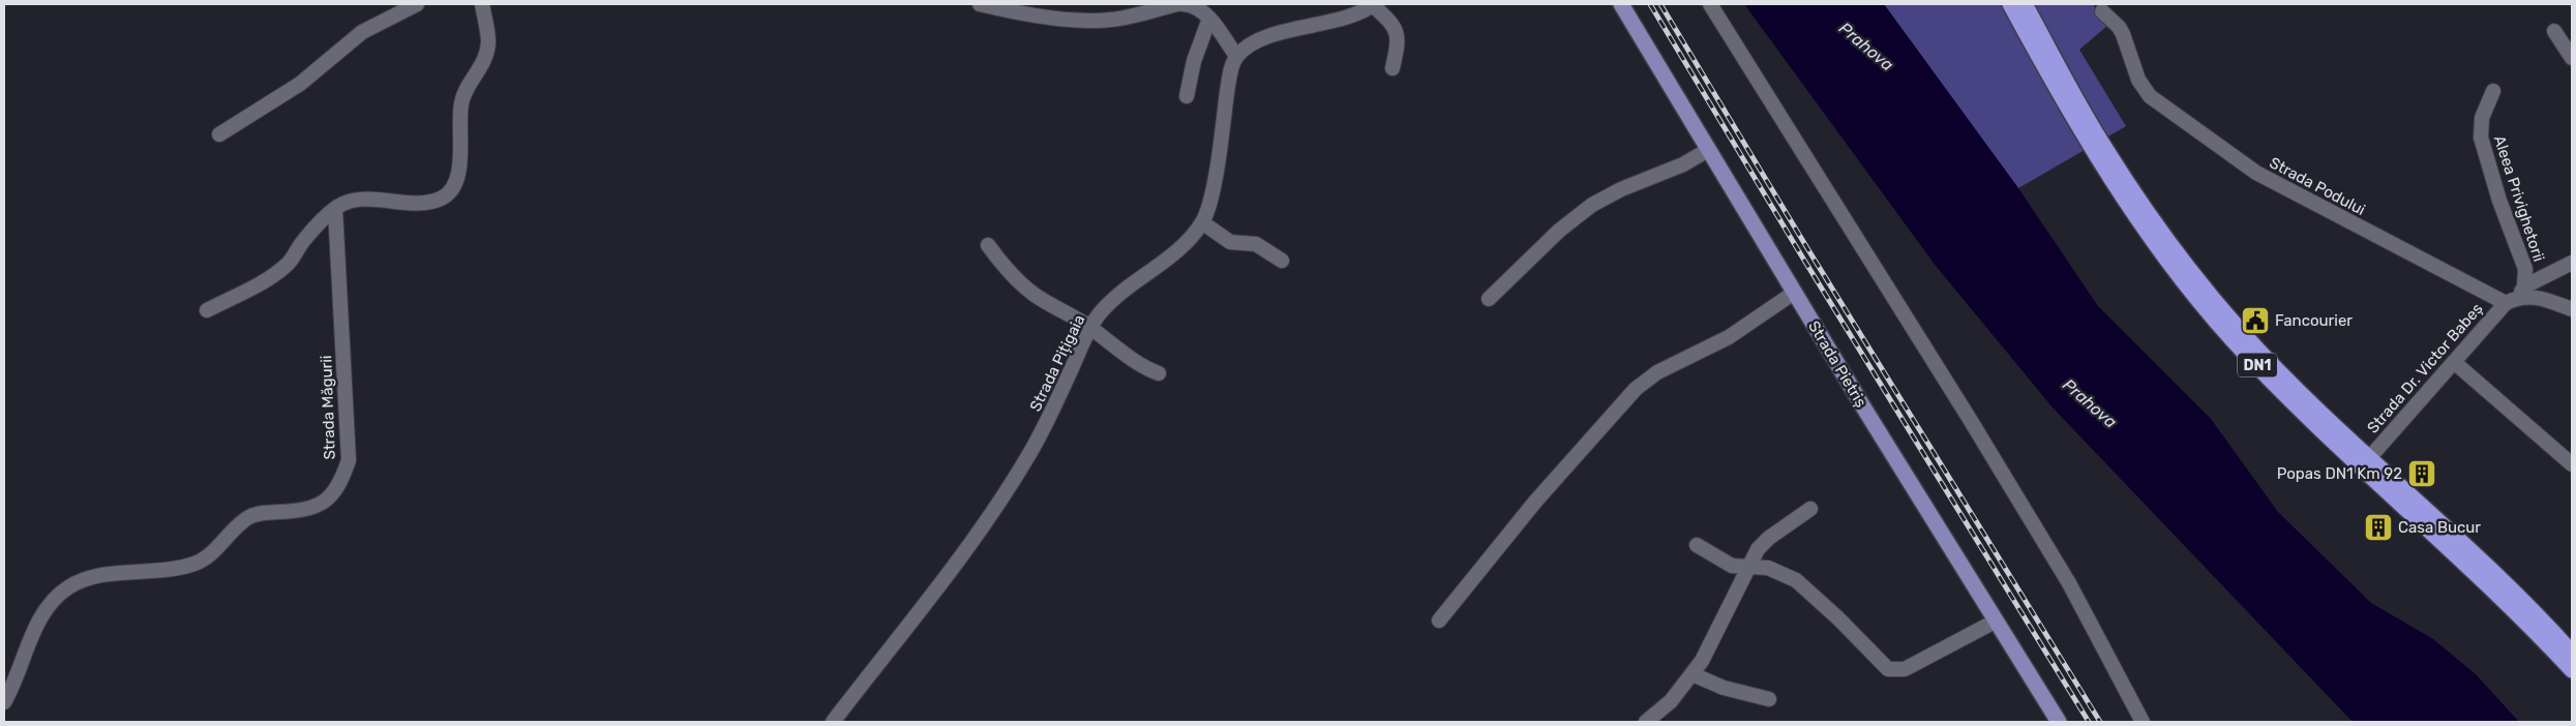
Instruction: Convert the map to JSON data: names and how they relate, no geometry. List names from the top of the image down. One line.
{"streets":{"highway":["DN1"],"main road":["Strada Pietriș"],"street":["Strada Podului","Aleea Privighetorii","Strada Pițigaia","Strada Dr. Victor Babeș","Strada Măgurii"]},"crossings":[["Strada Podului","Strada Dr. Victor Babeș"],["Aleea Privighetorii","Strada Dr. Victor Babeș"],["DN1","Strada Dr. Victor Babeș"]],"water":["Prahova"],"places":{"public building":["Fancourier"],"building":["Popas DN1 Km 92","Casa Bucur"]}}
